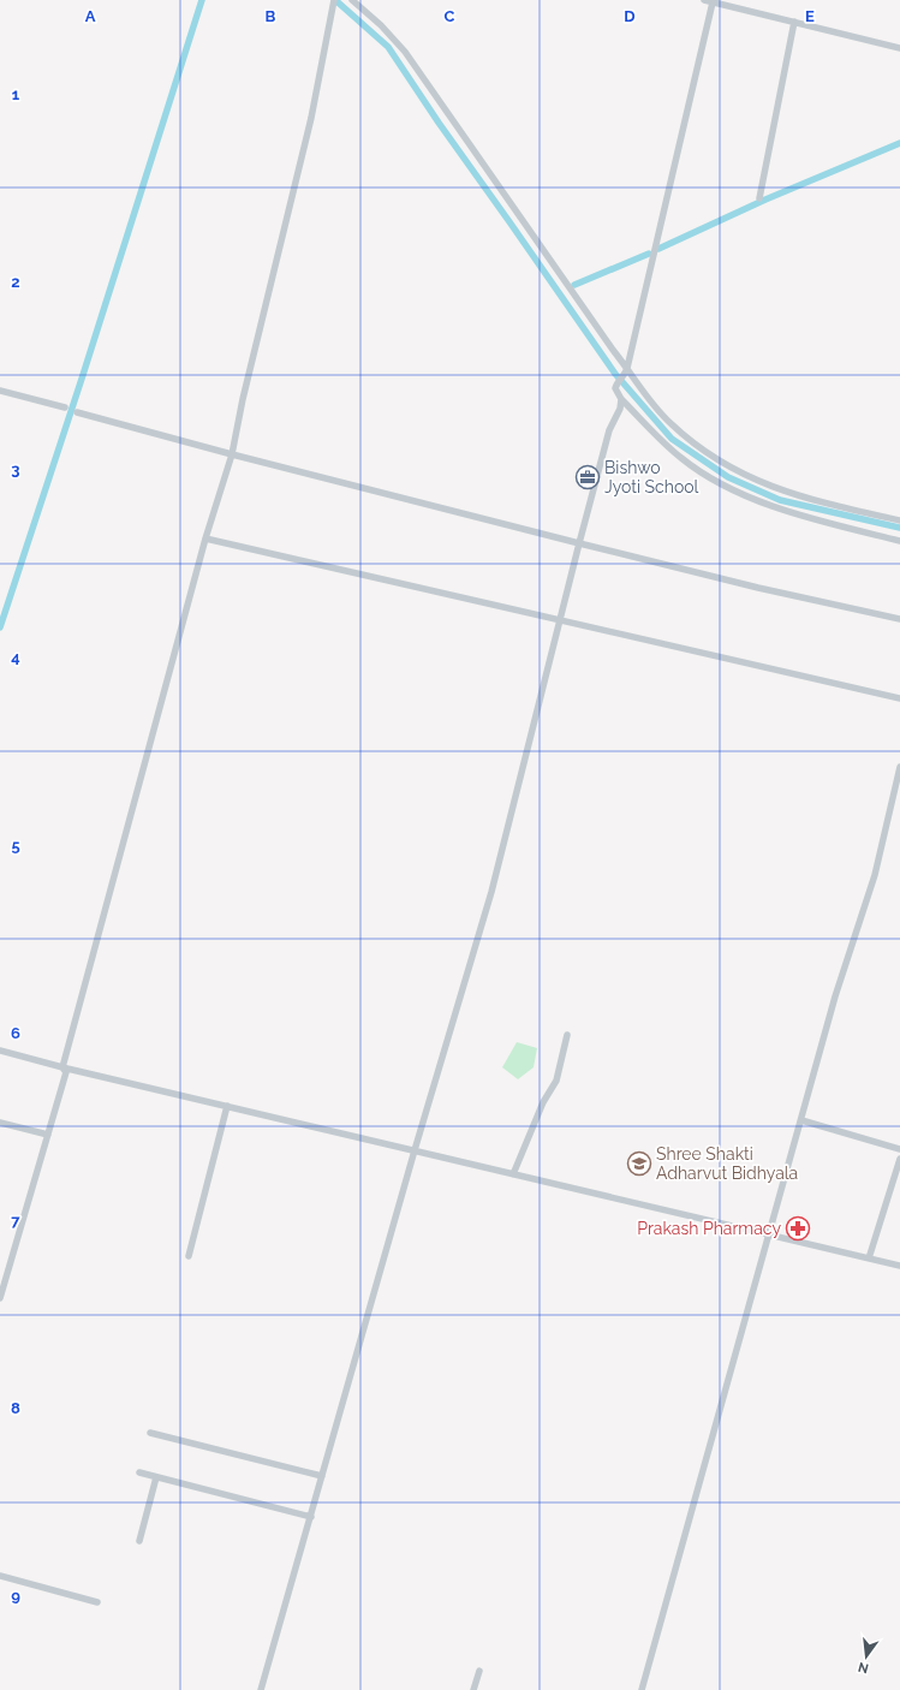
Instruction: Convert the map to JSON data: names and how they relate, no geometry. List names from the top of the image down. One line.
{"places":{"office":["Bishwo Jyoti School"],"school or university":["Shree Shakti Adharvut Bidhyala"],"pharmacy":["Prakash Pharmacy"]},"north":"bottom","grid":{"columns":["A","B","C","D","E"],"rows":["1","2","3","4","5","6","7","8","9"]}}
